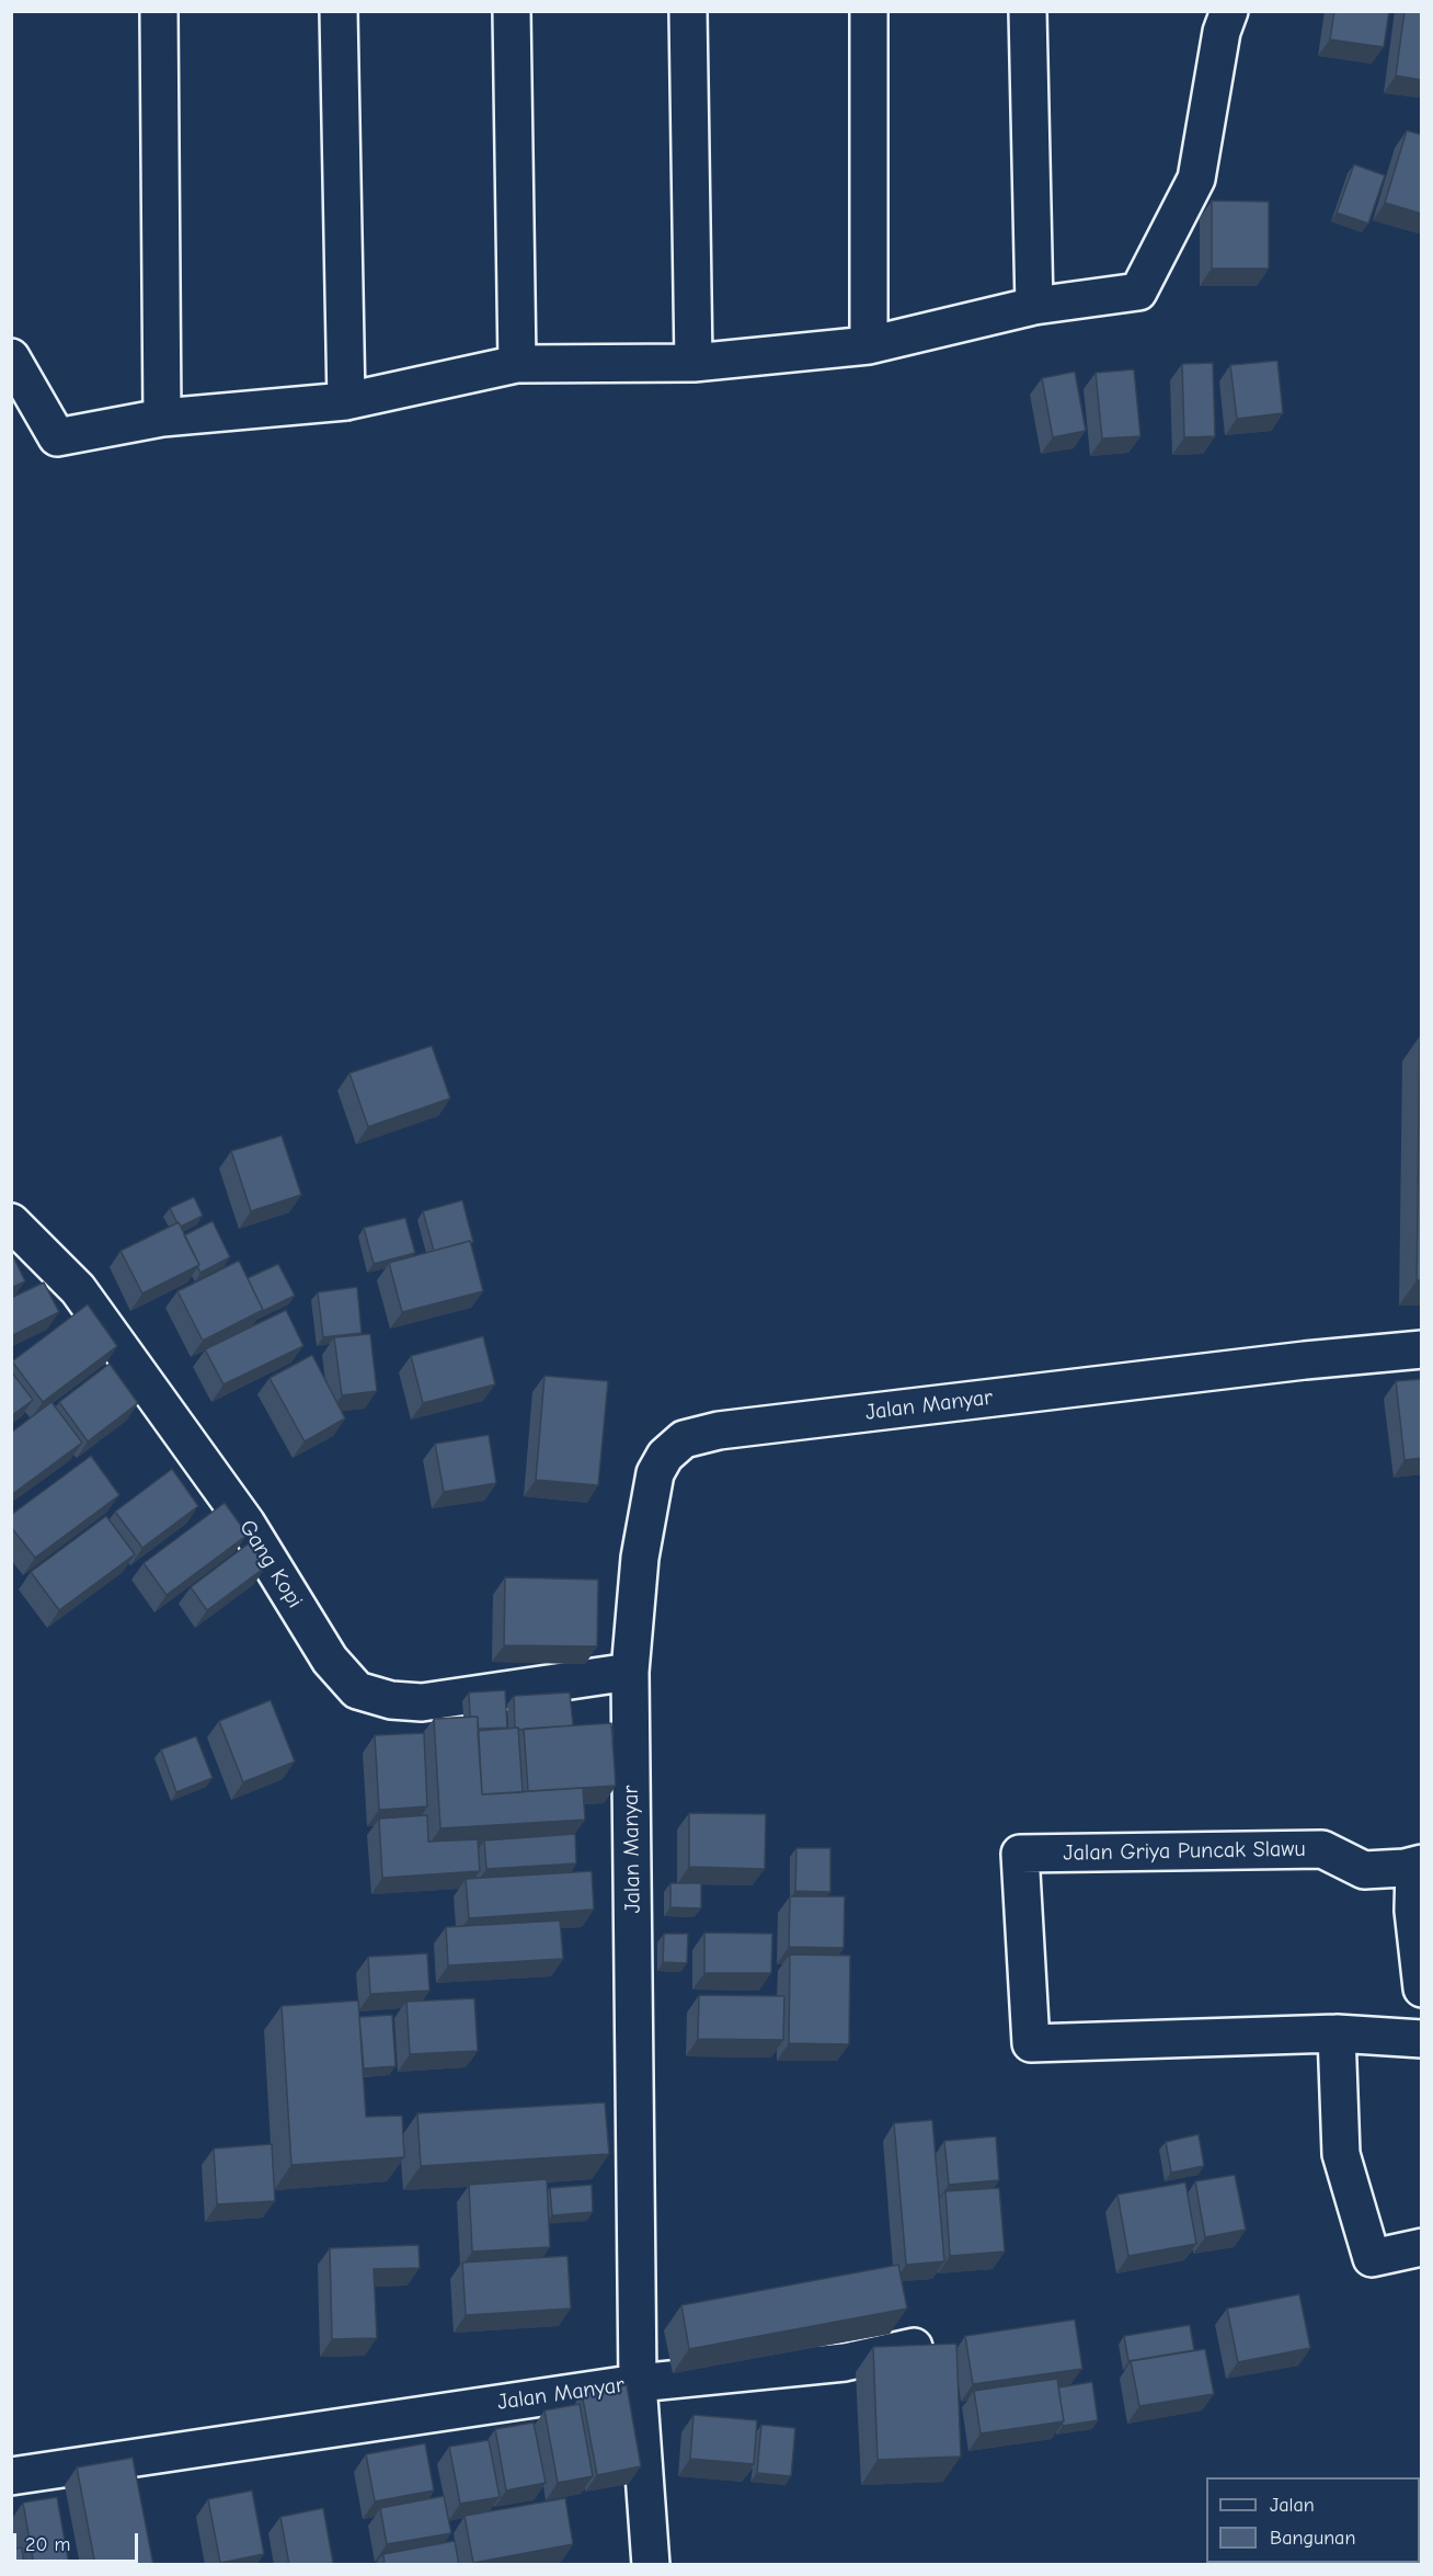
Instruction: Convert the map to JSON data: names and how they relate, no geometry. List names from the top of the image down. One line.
{"streets":{"street":["Jalan Manyar","Gang Kopi","Jalan Griya Puncak Slawu"]},"crossings":[["Jalan Manyar","Gang Kopi"]],"legend":["Jalan","Bangunan"],"scale_bar":"20 m"}
